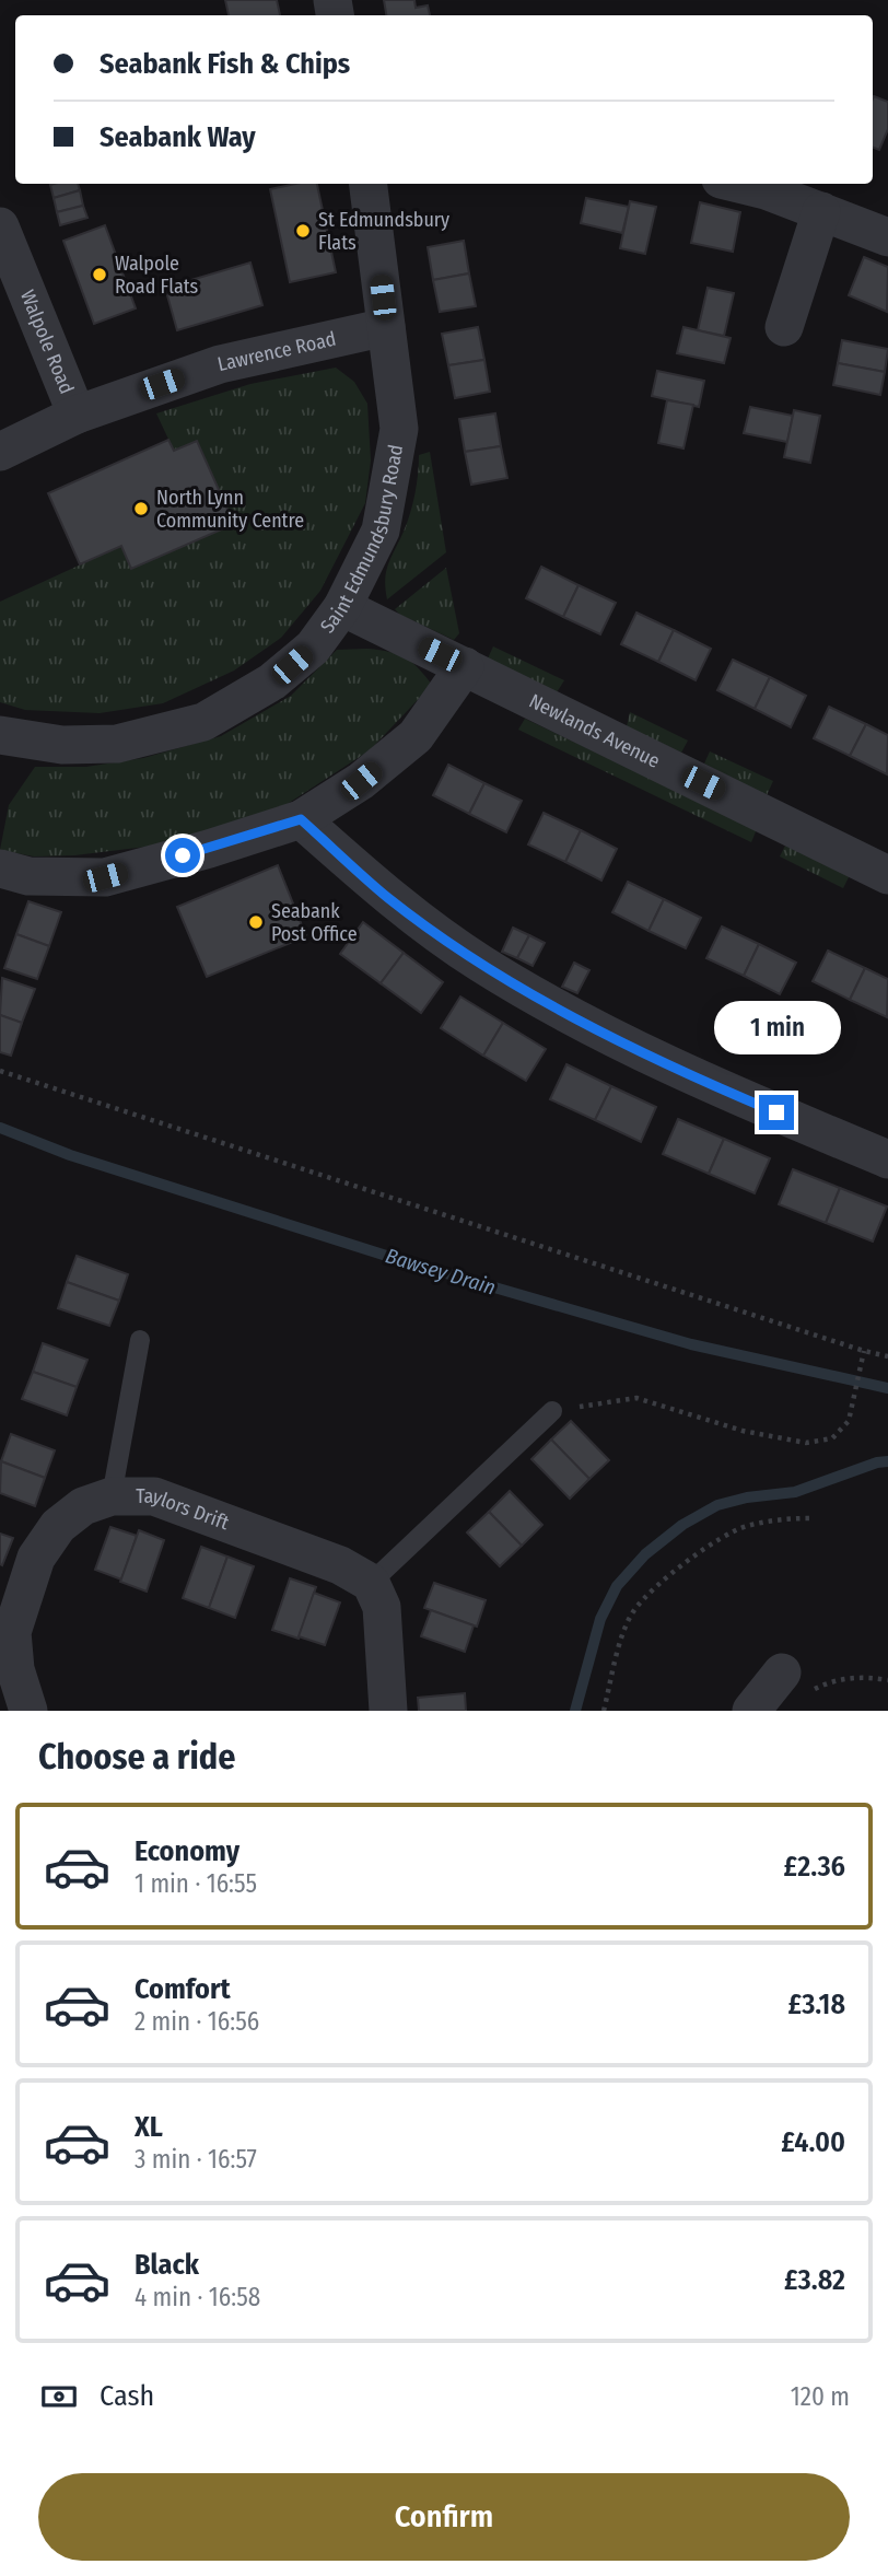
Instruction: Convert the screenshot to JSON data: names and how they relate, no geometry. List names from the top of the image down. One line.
{"streets":{"street":["Walpole Road","Lawrence Road","Saint Edmundsbury Road","Newlands Avenue","Taylors Drift"]},"crossings":[["Walpole Road","Lawrence Road"],["Lawrence Road","Saint Edmundsbury Road"],["Saint Edmundsbury Road","Newlands Avenue"]],"water":["Bawsey Drain"],"places":["St Edmundsbury Flats","Walpole Road Flats","North Lynn Community Centre","Seabank Post Office"],"page":{"banner":["Seabank Fish & Chips","Seabank Way"],"bubble":"1 min","heading":"Choose a ride","list":[{"name":"Economy","note":"1 min · 16:55","value":"£2.36"},{"name":"Comfort","note":"2 min · 16:56","value":"£3.18"},{"name":"XL","note":"3 min · 16:57","value":"£4.00"},{"name":"Black","note":"4 min · 16:58","value":"£3.82"}],"pay":["Cash","120 m"],"buttons":"Confirm"}}
